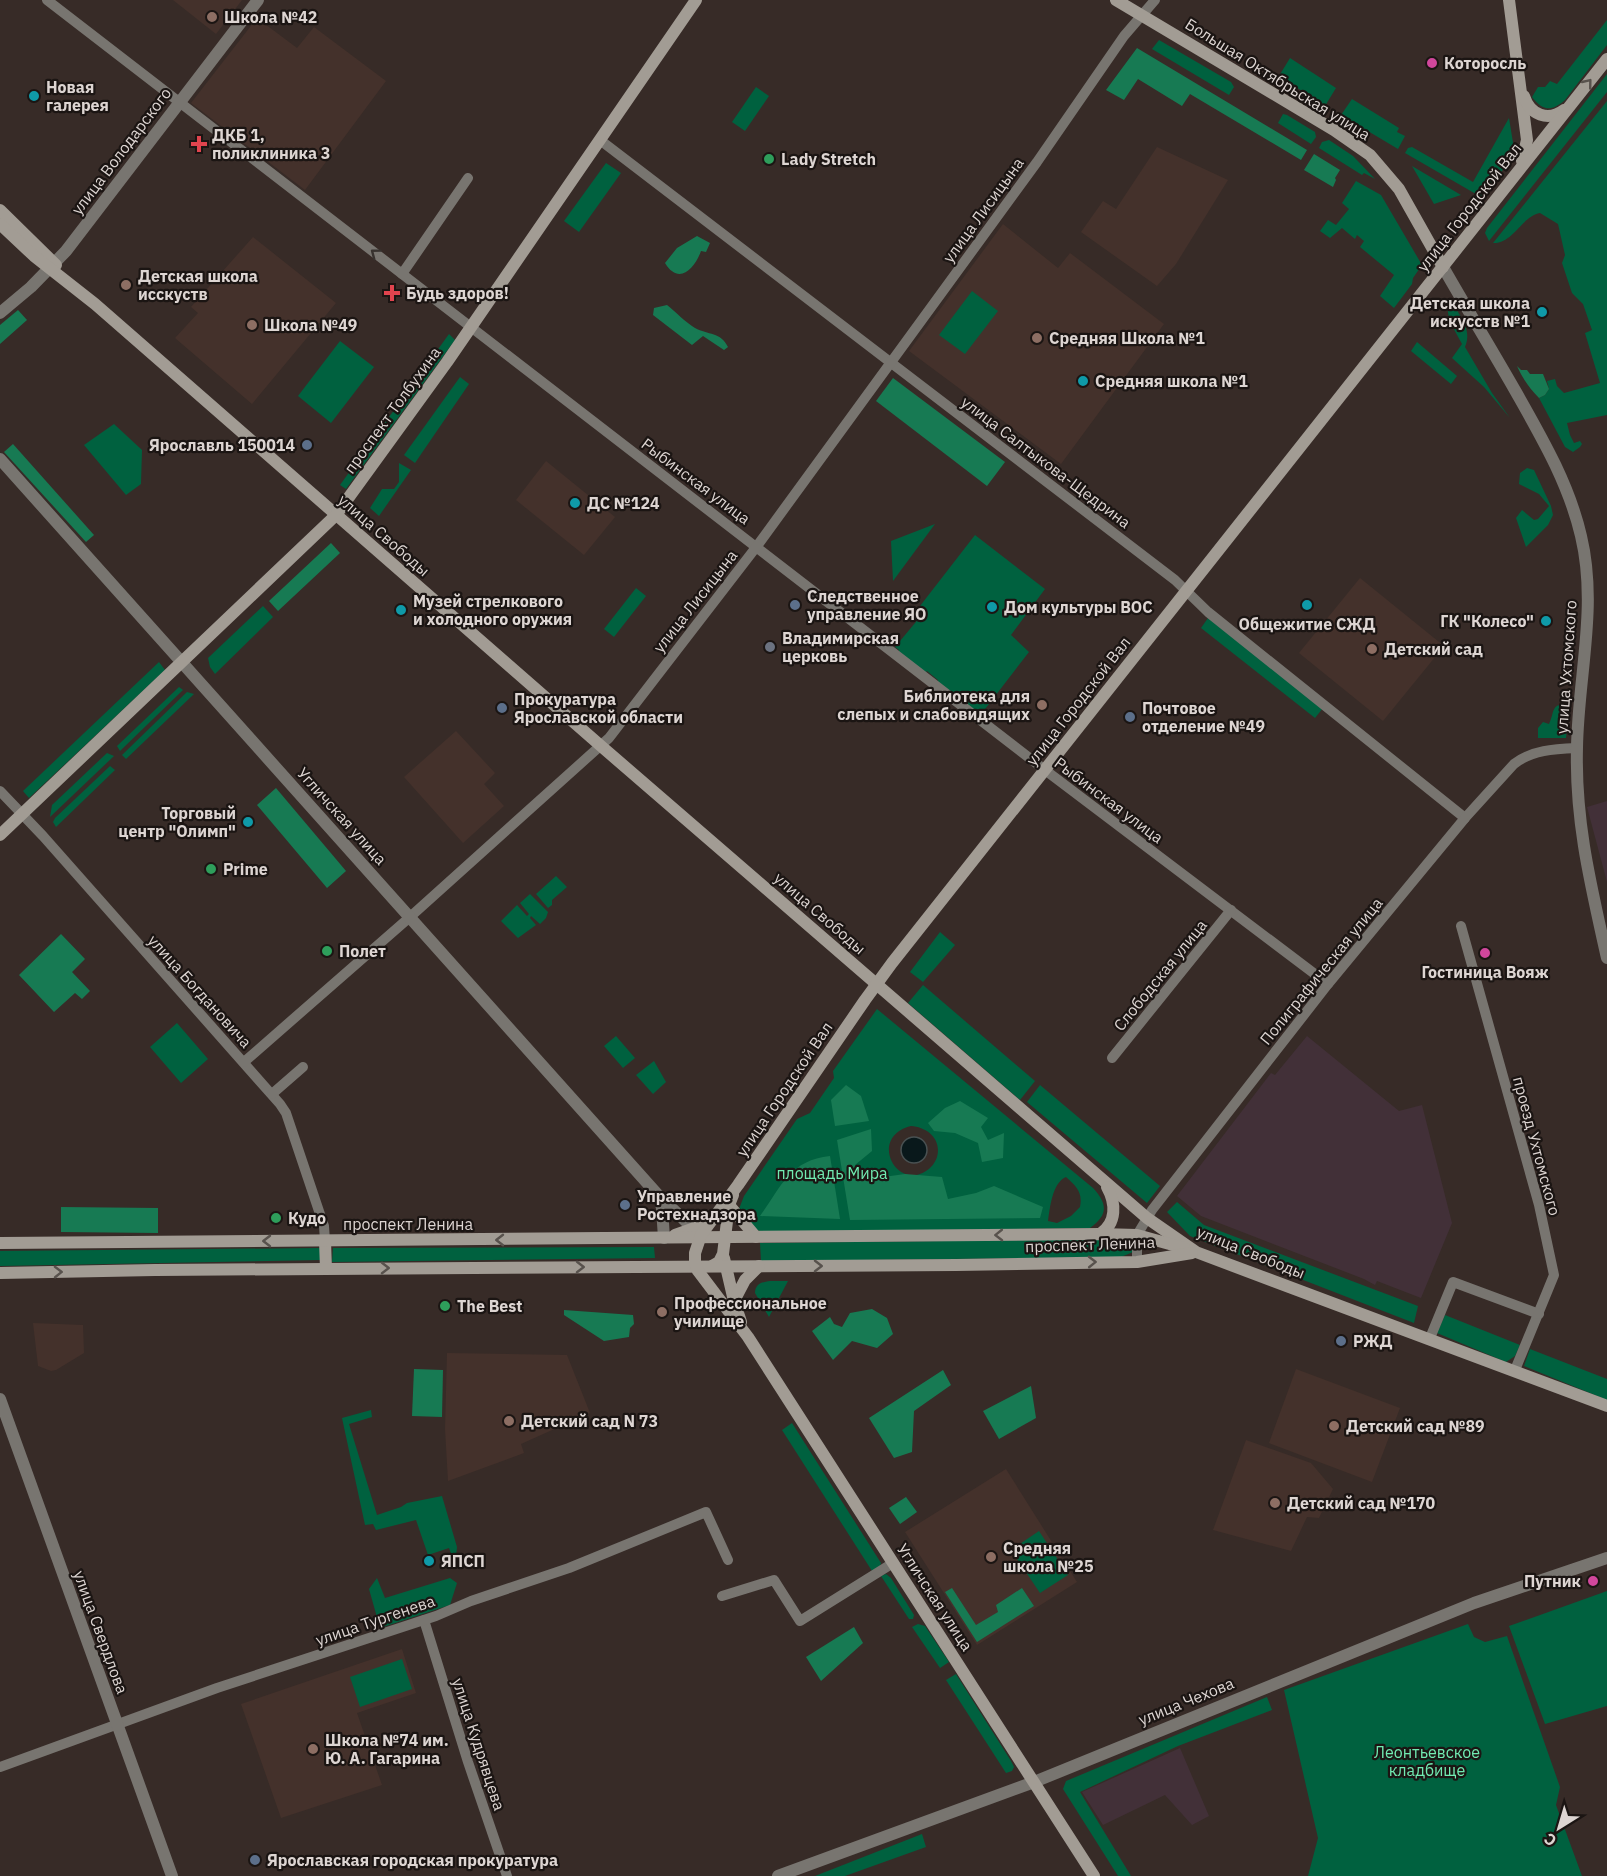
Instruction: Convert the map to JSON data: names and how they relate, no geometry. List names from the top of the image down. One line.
{"streets":{"main road":["Большая Октябрьская улица","улица Городской Вал","проспект Толбухина","улица Свободы","Угличская улица","проспект Ленина"],"street":["улица Володарского","улица Лисицына","улица Салтыкова-Щедрина","Рыбинская улица","улица Ухтомского","Полиграфическая улица","Слободская улица","улица Богдановича","проезд Ухтомского","улица Тургенева","улица Свердлова","улица Чехова","улица Кудрявцева"]},"crossings":[["Большая Октябрьская улица","улица Городской Вал"],["Большая Октябрьская улица","улица Лисицына"],["Большая Октябрьская улица","улица Ухтомского"],["улица Володарского","Рыбинская улица"],["улица Володарского","улица Свободы"],["улица Городской Вал","улица Салтыкова-Щедрина"],["улица Городской Вал","Рыбинская улица"],["улица Городской Вал","улица Свободы"],["улица Городской Вал","улица Ухтомского"],["улица Городской Вал","Угличская улица"],["улица Городской Вал","проспект Ленина"],["улица Лисицына","улица Салтыкова-Щедрина"],["улица Лисицына","Рыбинская улица"],["улица Лисицына","улица Свободы"],["улица Лисицына","Угличская улица"],["улица Лисицына","улица Богдановича"],["проспект Толбухина","улица Салтыкова-Щедрина"],["проспект Толбухина","Рыбинская улица"],["проспект Толбухина","улица Свободы"],["проспект Толбухина","Угличская улица"],["проспект Толбухина","улица Богдановича"],["улица Салтыкова-Щедрина","Полиграфическая улица"],["Рыбинская улица","Полиграфическая улица"],["Рыбинская улица","Слободская улица"],["улица Свободы","Полиграфическая улица"],["улица Свободы","проезд Ухтомского"],["улица Свободы","проспект Ленина"],["улица Ухтомского","Полиграфическая улица"],["Угличская улица","проспект Ленина"],["Угличская улица","улица Чехова"],["Полиграфическая улица","проспект Ленина"],["улица Богдановича","проспект Ленина"],["улица Тургенева","улица Свердлова"],["улица Тургенева","улица Кудрявцева"]],"parks":["площадь Мира","Леонтьевское кладбище"],"places":{"other":["Школа №42","Которосль","Новая галерея","Lady Stretch","Детская школа исскуств","Детская школа искусств №1","Школа №49","Средняя Школа №1","Средняя школа №1","Ярославль 150014","ДС №124","Следственное управление ЯО","Общежитие СЖД","Дом культуры ВОС","Музей стрелкового и холодного оружия","ГК \"Колесо\"","Владимирская церковь","Детский сад","Библиотека для слепых и слабовидящих","Прокуратура Ярославской области","Почтовое отделение №49","Торговый центр \"Олимп\"","Prime","Полет","Гостиница Вояж","Управление Ростехнадзора","Кудо","The Best","Профессиональное училище","РЖД","Детский сад N 73","Детский сад №89","Детский сад №170","Средняя школа №25","ЯПСП","Путник","Школа №74 им. Ю. А. Гагарина","Ярославская городская прокуратура"],"health":["ДКБ 1, поликлиника 3","Будь здоров!"]},"north":"bottom left"}
